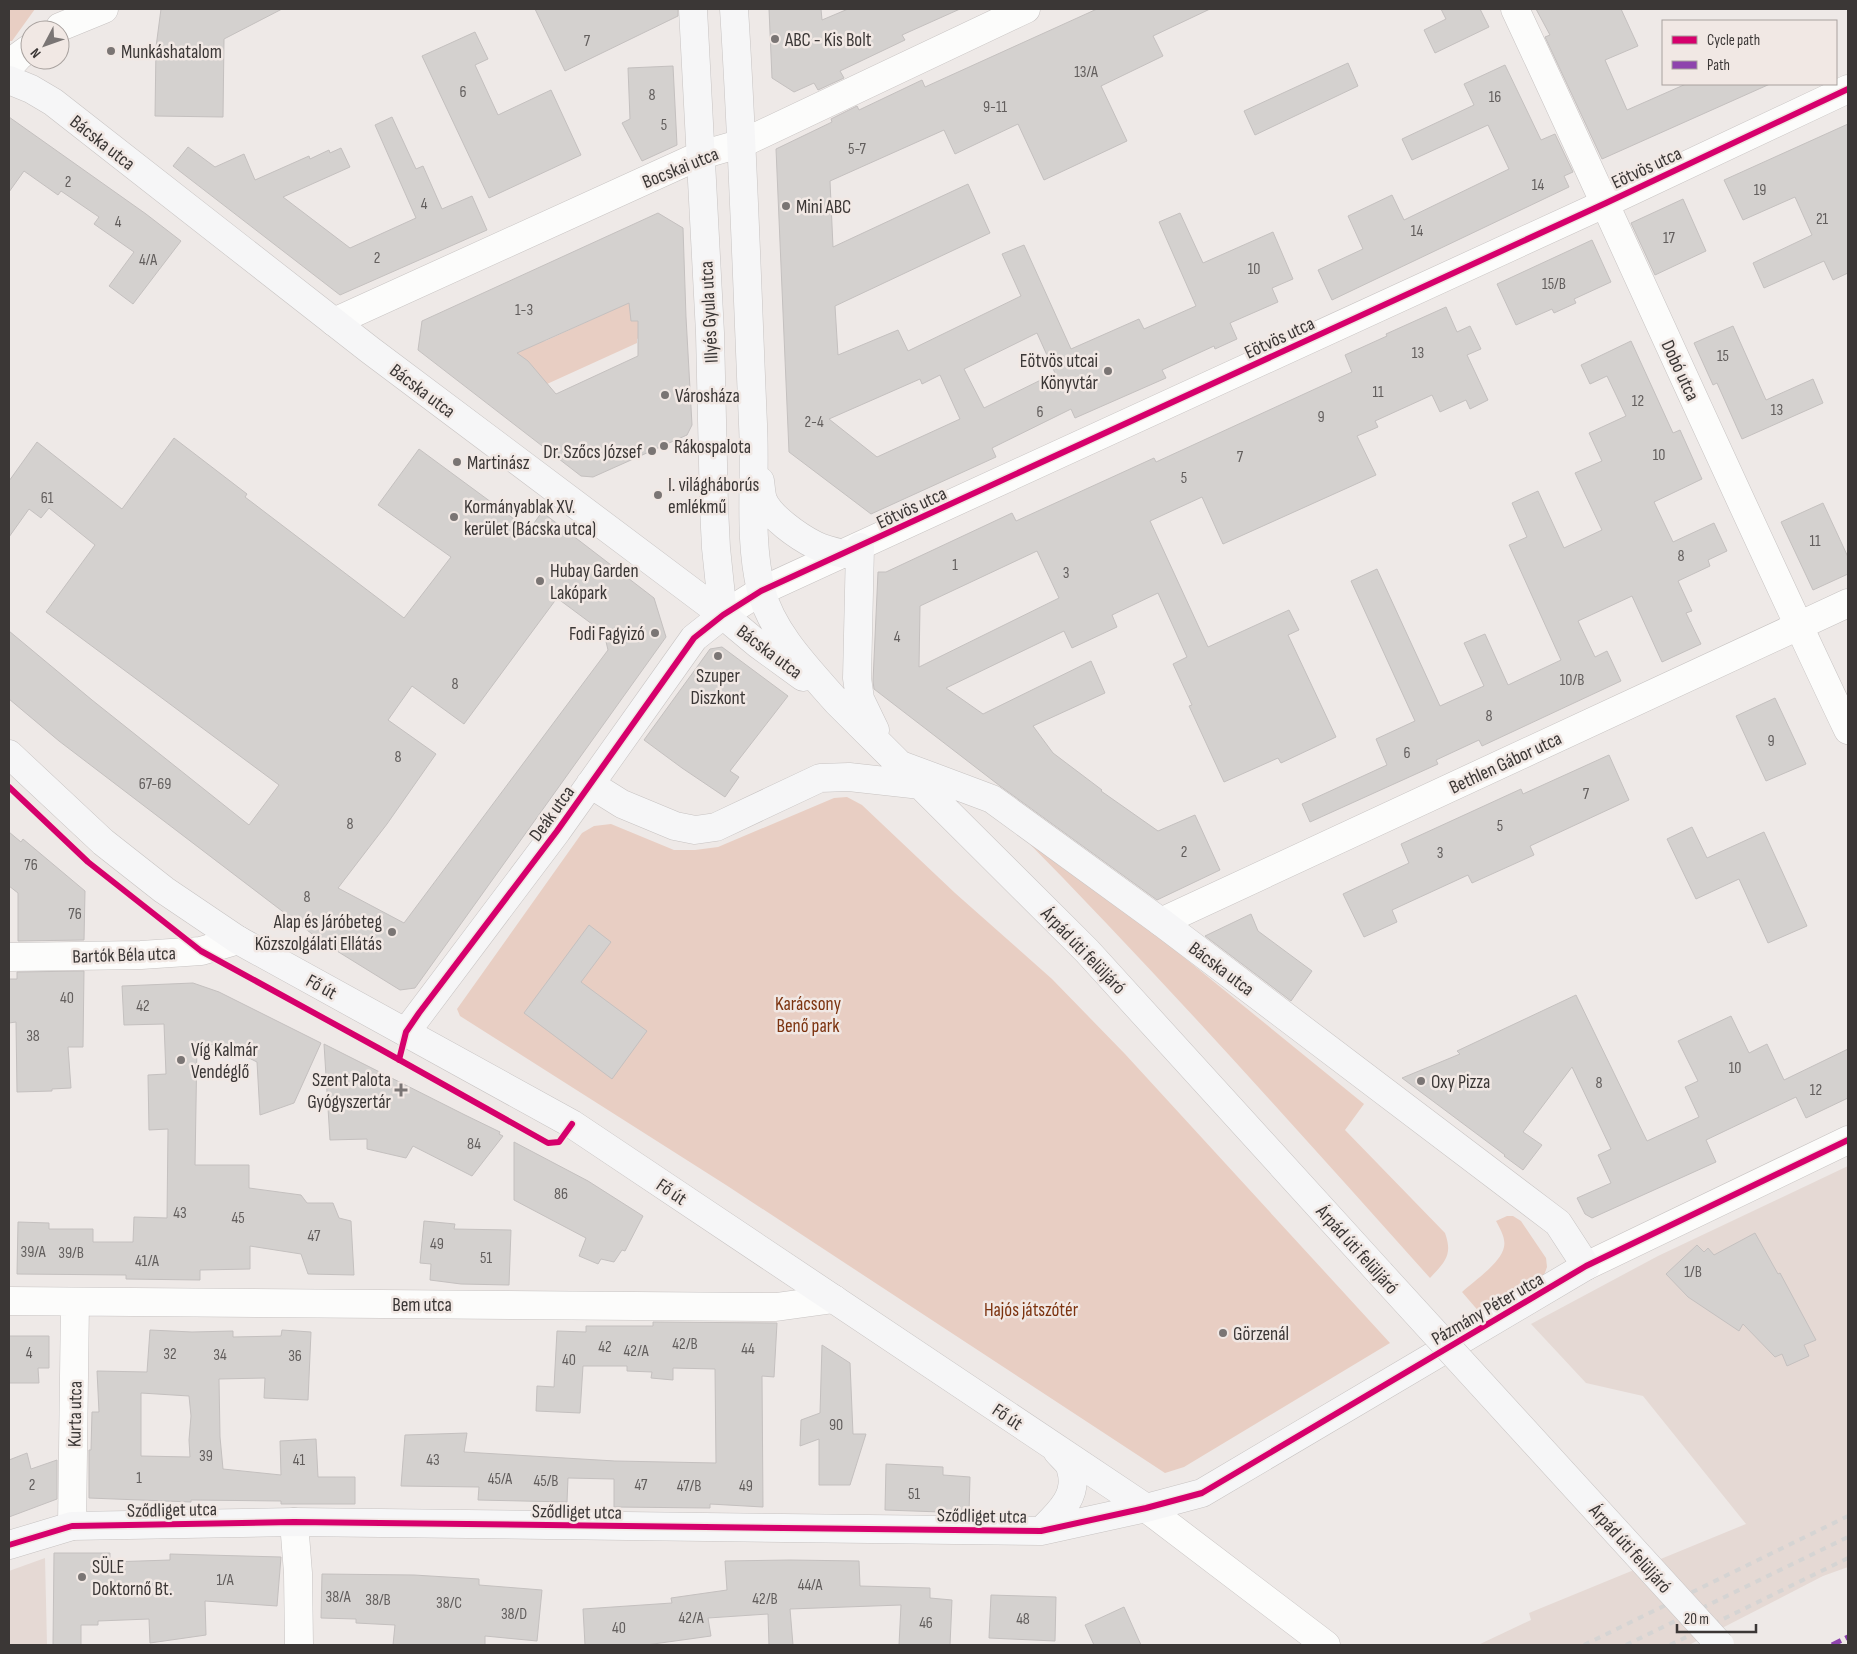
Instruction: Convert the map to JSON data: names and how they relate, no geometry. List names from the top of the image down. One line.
{"streets":{"street":["Bácska utca","Bocskai utca","Eötvös utca","Illyés Gyula utca","Dobó utca","Bethlen Gábor utca","Deák utca","Árpád úti felüljáró","Bartók Béla utca","Fő út","Bem utca","Pázmány Péter utca","Kurta utca","Sződliget utca"]},"crossings":[["Bácska utca","Bocskai utca"],["Bácska utca","Eötvös utca"],["Bácska utca","Illyés Gyula utca"],["Bácska utca","Bethlen Gábor utca"],["Bácska utca","Deák utca"],["Bácska utca","Árpád úti felüljáró"],["Bácska utca","Pázmány Péter utca"],["Bocskai utca","Illyés Gyula utca"],["Eötvös utca","Illyés Gyula utca"],["Eötvös utca","Dobó utca"],["Eötvös utca","Deák utca"],["Illyés Gyula utca","Deák utca"],["Dobó utca","Bethlen Gábor utca"],["Deák utca","Fő út"],["Bartók Béla utca","Fő út"],["Fő út","Bem utca"],["Fő út","Pázmány Péter utca"],["Fő út","Sződliget utca"],["Bem utca","Kurta utca"],["Pázmány Péter utca","Sződliget utca"],["Kurta utca","Sződliget utca"]],"parks":["Karácsony Benő park","Hajós játszótér"],"places":{"other":["ABC - Kis Bolt","Munkáshatalom","Mini ABC","Eötvös utcai Könyvtár","Városháza","Rákospalota","Dr. Szőcs József","Martinász","I. világháborús emlékmű","Kormányablak XV. kerület (Bácska utca)","Hubay Garden Lakópark","Fodi Fagyizó","Szuper Diszkont","Alap és Járóbeteg Közszolgálati Ellátás","Víg Kalmár Vendéglő","Oxy Pizza","Görzenál","SÜLE Doktornő Bt."],"health":["Szent Palota Gyógyszertár"]},"house_numbers":["7","13/A","6","8","16","9-11","5","5-7","2","14","19","4","21","4","14","17","2","4/A","10","15/B","1-3","13","15","11","12","13","6","9","2-4","10","7","5","61","11","8","1","3","4","10/B","8","8","9","6","8","67-69","7","8","5","2","3","76","8","76","40","42","38","10","8","12","84","86","43","45","47","49","39/A","39/B","51","41/A","1/B","42/B","42","44","42/A","4","32","34","36","40","90","39","41","43","1","45/A","45/B","2","47","47/B","49","51","1/A","44/A","38/A","42/B","38/B","38/C","38/D","42/A","48","46","40"],"legend":["Cycle path","Path"],"scale_bar":"20 m","north":"bottom left"}
